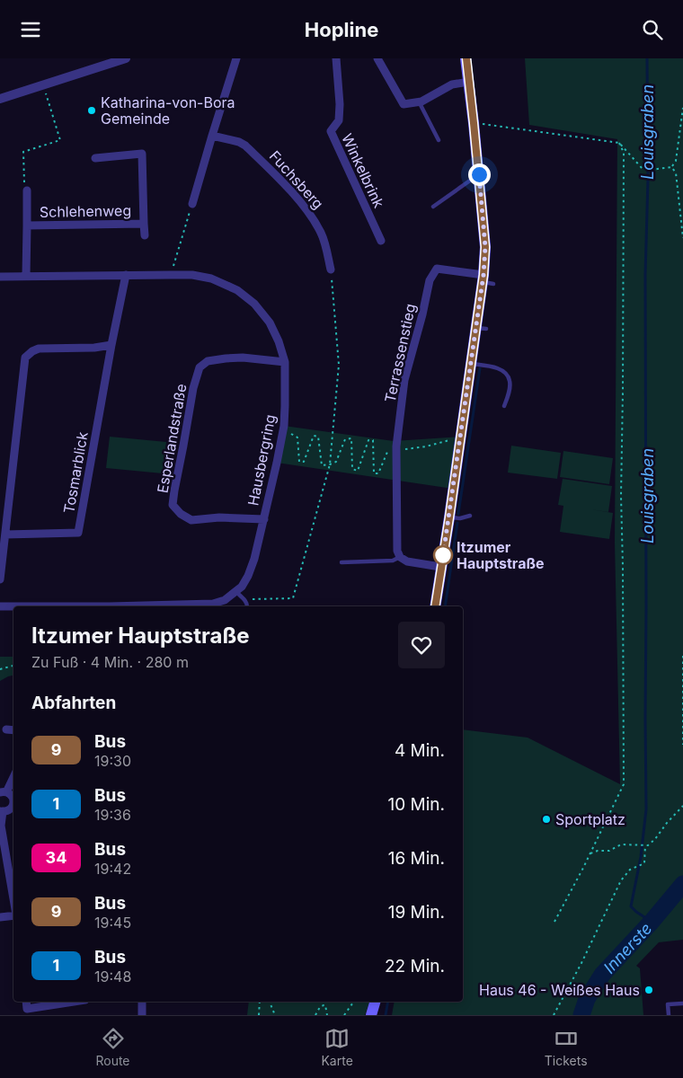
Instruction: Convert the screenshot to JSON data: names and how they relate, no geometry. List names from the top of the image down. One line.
{"streets":{"street":["Winkelbrink","Fuchsberg","Schlehenweg","Terrassenstieg","Esperlandstraße","Hausbergring","Tosmarblick"]},"crossings":[["Schlehenweg","Hausbergring"],["Esperlandstraße","Hausbergring"],["Hausbergring","Tosmarblick"]],"water":["Louisgraben","Innerste"],"places":["Katharina-von-Bora Gemeinde","Itzumer Hauptstraße","Sportplatz","Haus 46 - Weißes Haus"],"lines":["bus line 9"],"page":{"header":"Hopline","heading":[["Itzumer Hauptstraße","Zu Fuß · 4 Min. · 280 m"],"Abfahrten"],"list":[{"mark":"9","name":"Bus","note":"19:30","value":"4 Min."},{"mark":"1","name":"Bus","note":"19:36","value":"10 Min."},{"mark":"34","name":"Bus","note":"19:42","value":"16 Min."},{"mark":"9","name":"Bus","note":"19:45","value":"19 Min."},{"mark":"1","name":"Bus","note":"19:48","value":"22 Min."}],"tabs":["Route","Karte","Tickets"]}}
